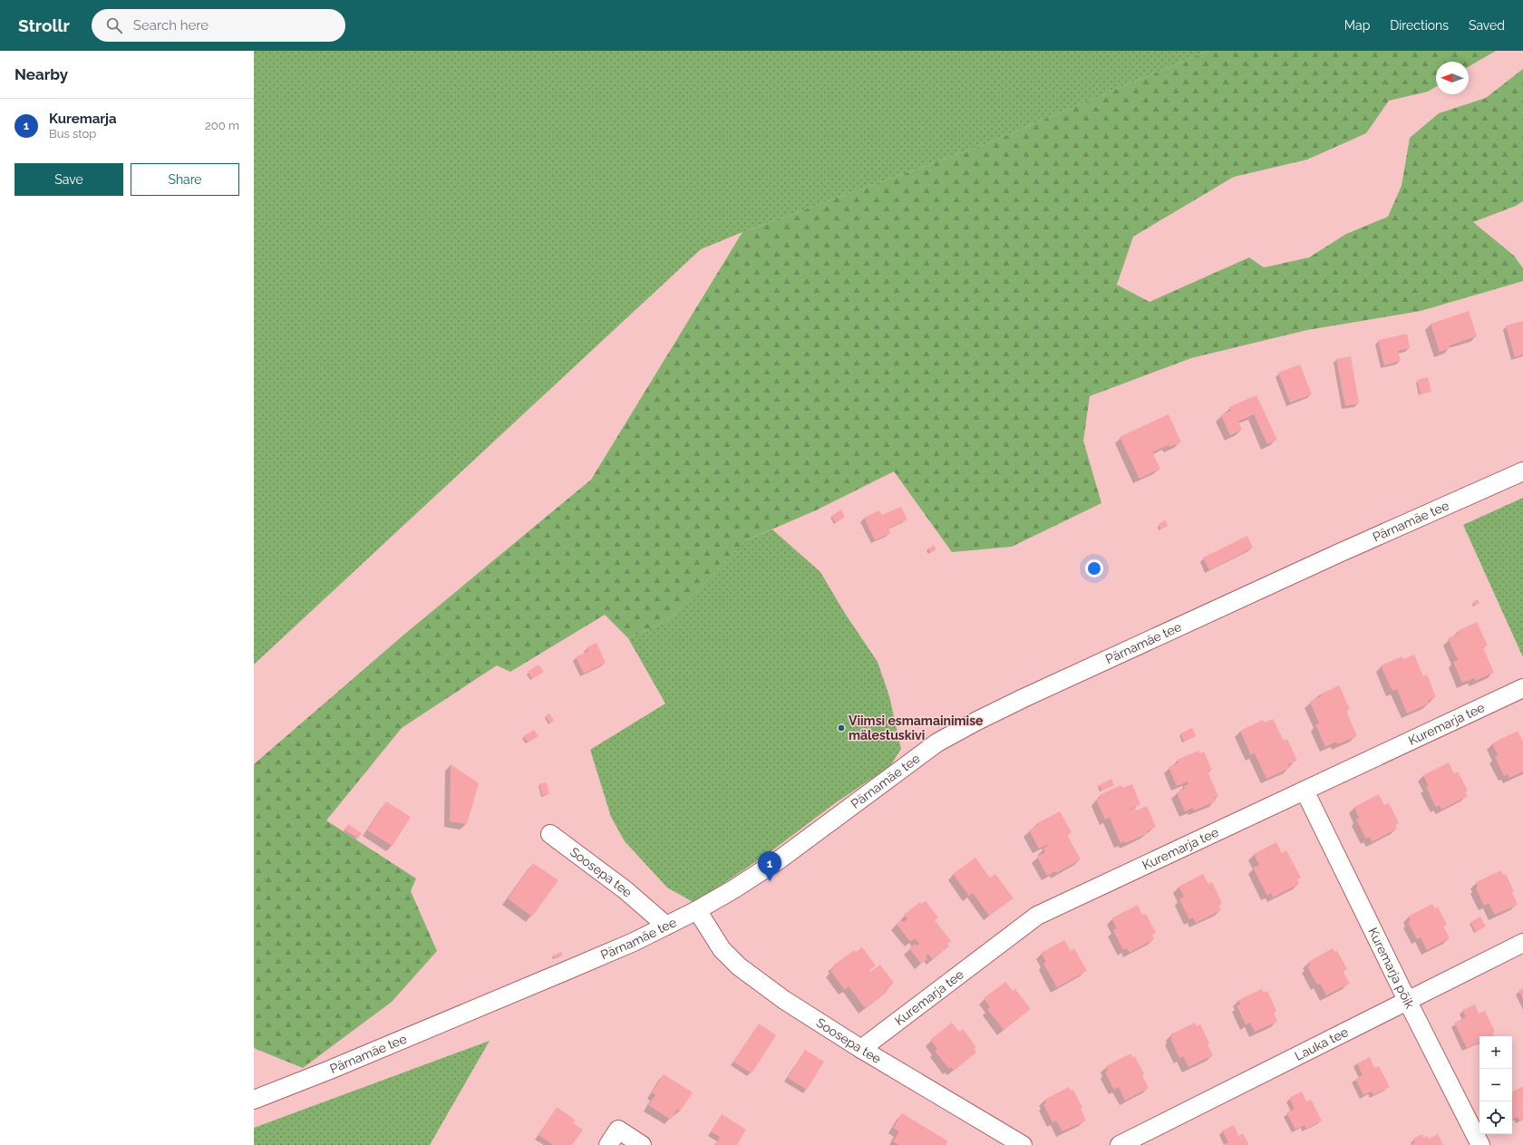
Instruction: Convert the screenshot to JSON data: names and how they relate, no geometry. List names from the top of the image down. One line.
{"streets":{"street":["Pärnamäe tee","Kuremarja tee","Soosepa tee","Kuremarja põik","Lauka tee"]},"crossings":[["Pärnamäe tee","Soosepa tee"],["Kuremarja tee","Soosepa tee"],["Kuremarja tee","Kuremarja põik"],["Kuremarja põik","Lauka tee"]],"places":["Viimsi esmamainimise mälestuskivi"],"north":"left","page":{"header":"Strollr","search":"Search here","nav":["Map","Directions","Saved"],"heading":"Nearby","list":[{"mark":"1","name":"Kuremarja","note":"Bus stop","value":"200 m"}],"buttons":["Save","Share"],"pins":"1","map_buttons":["+","−"]}}
